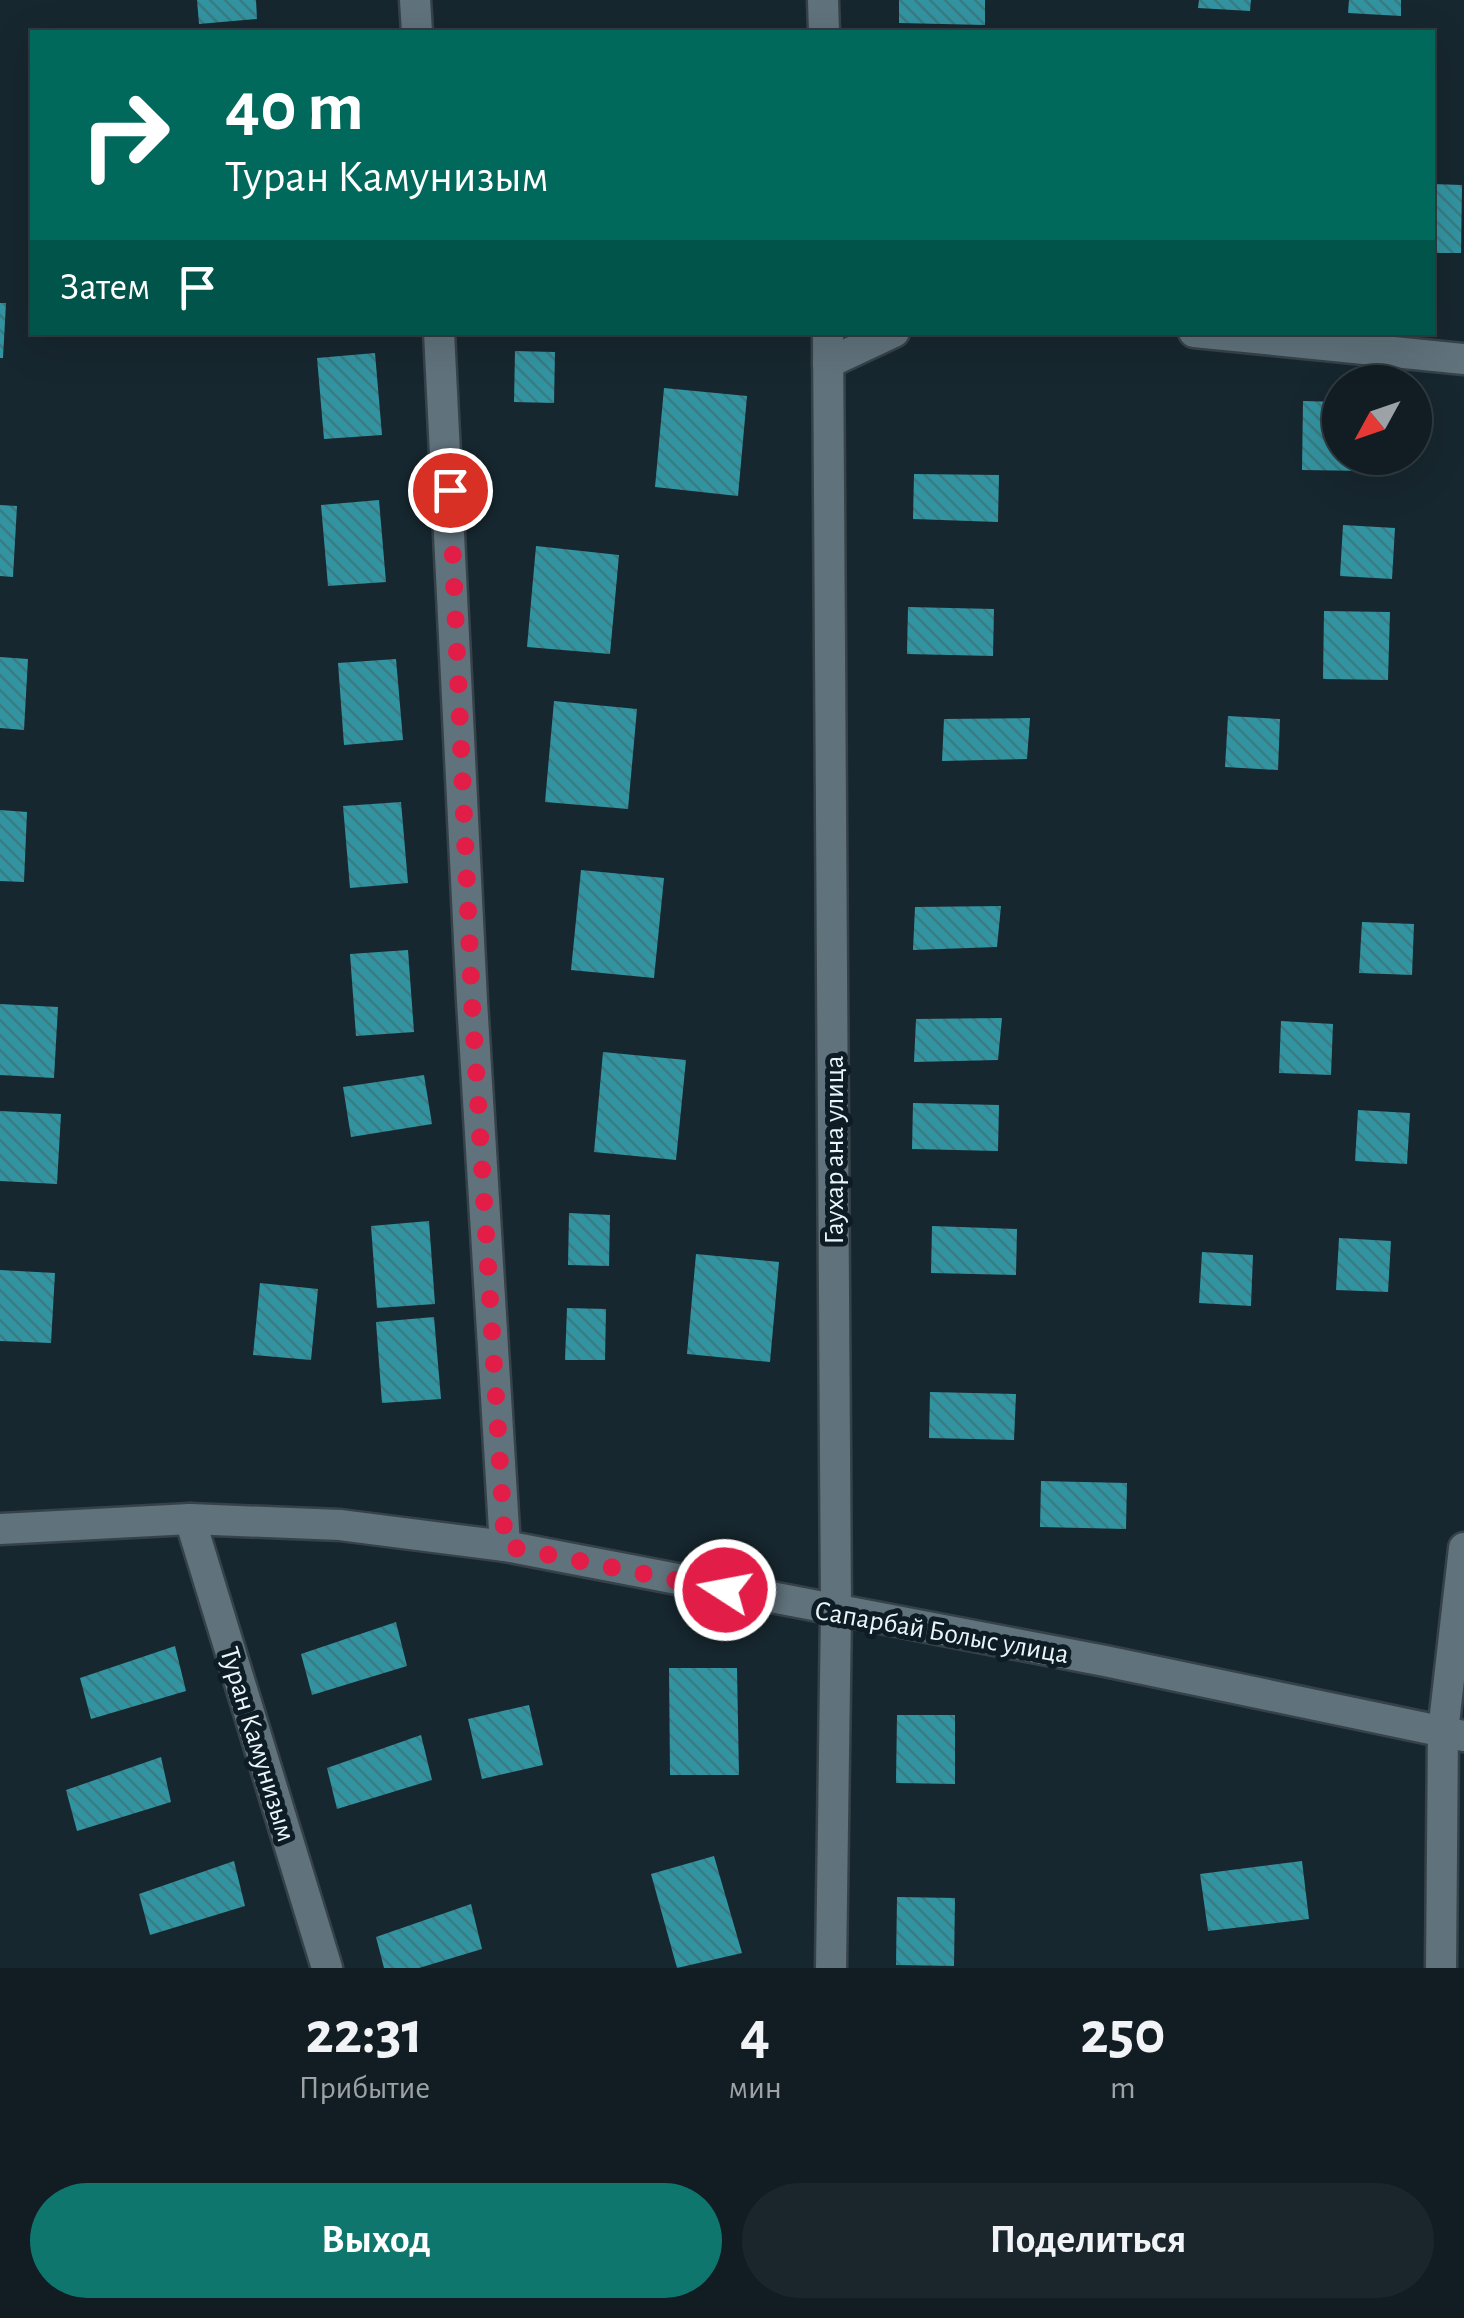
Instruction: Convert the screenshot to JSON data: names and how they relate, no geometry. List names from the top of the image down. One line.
{"streets":{"street":["Гаухар ана улица","Сапарбай Болыс улица","Туран Камунизым"]},"crossings":[["Гаухар ана улица","Сапарбай Болыс улица"],["Сапарбай Болыс улица","Туран Камунизым"]],"north":"bottom left","page":{"turn":["40 m","Туран Камунизым"],"then":"Затем","eta":["22:31","Прибытие","4","мин","250","m"],"buttons":["Выход","Поделиться"]}}
